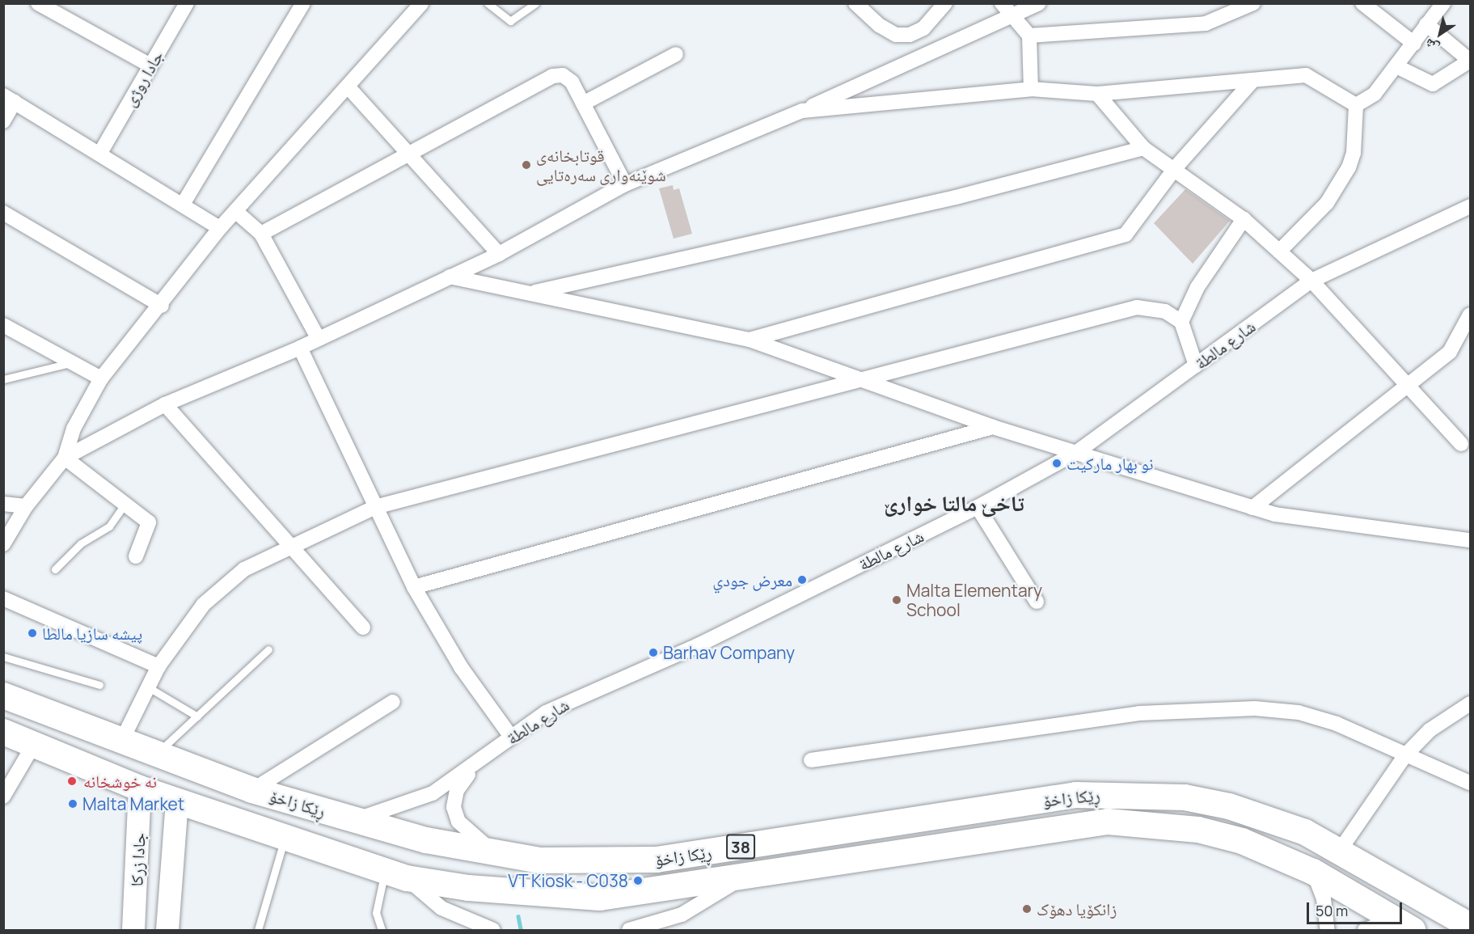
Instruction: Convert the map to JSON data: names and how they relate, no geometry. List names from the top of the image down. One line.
{"streets":{"highway":["ڕێکا زاخۆ","38"],"main road":["جادا زرکا"],"street":["جادا روژی","شارع مالطة"]},"crossings":[["شارع مالطة","ڕێکا زاخۆ"],["ڕێکا زاخۆ","جادا زرکا"]],"districts":["تاخێ مالتا خوارێ"],"places":["قوتابخانەی شوێنەواری سەرەتایی","نو بهار ماركيت","معرض جودي","Malta Elementary School","پيشه سازيا مالطا","Barhav Company","نه خوشخانه","Malta Market","VT Kiosk - C038","زانکۆیا دهۆک"],"scale_bar":"50 m","north":"bottom left"}
